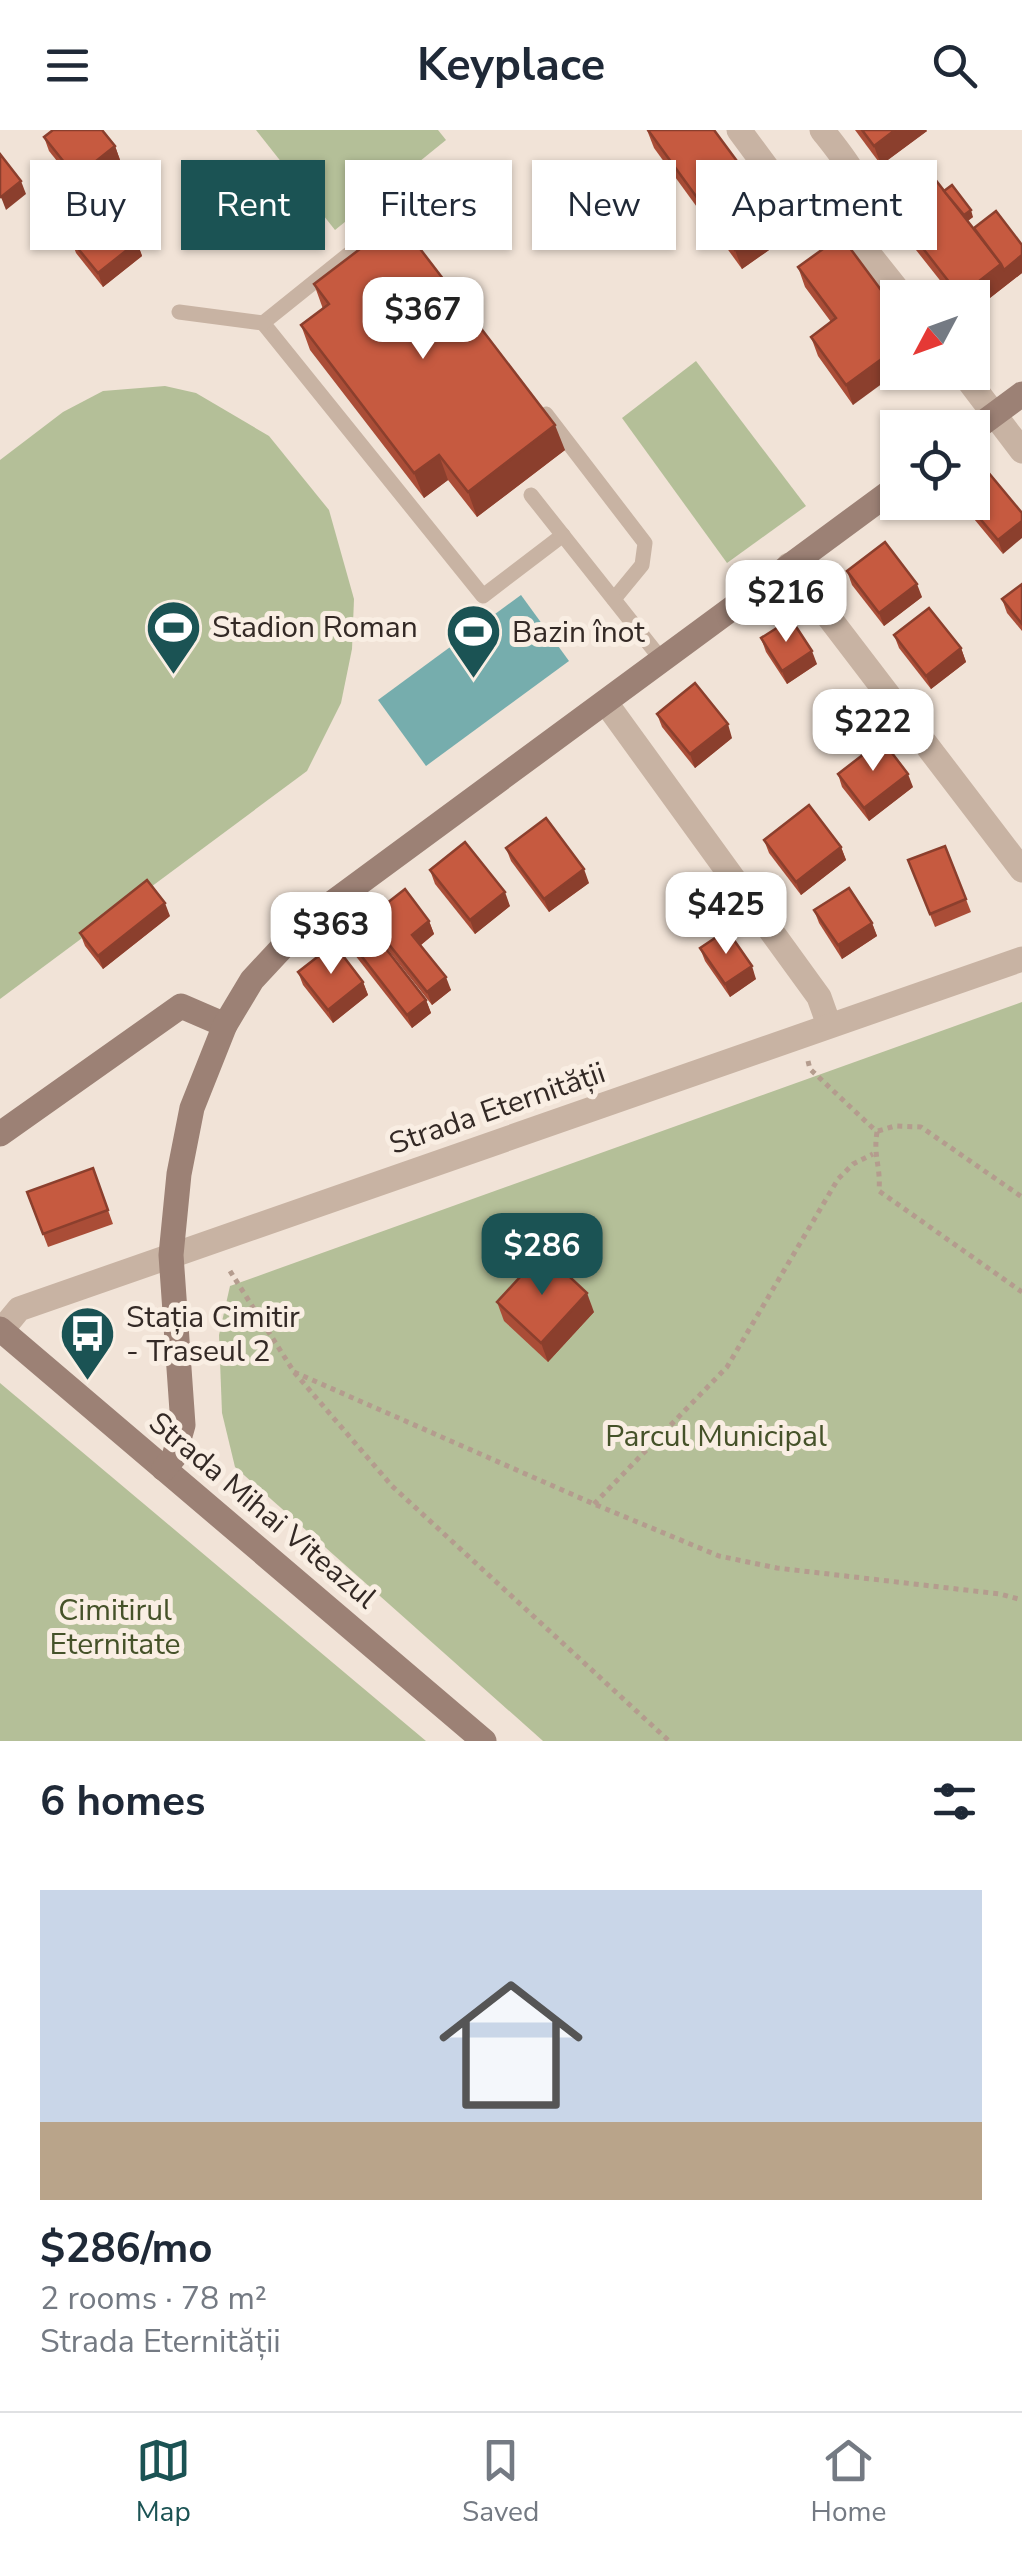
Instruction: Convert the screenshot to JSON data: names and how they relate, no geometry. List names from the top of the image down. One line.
{"streets":{"street":["Strada Eternității","Strada Mihai Viteazul"]},"crossings":[["Strada Eternității","Strada Mihai Viteazul"]],"parks":["Parcul Municipal","Cimitirul Eternitate"],"places":{"sports":["Stadion Roman","Bazin înot"],"bus stop":["Stația Cimitir - Traseul 2"]},"north":"bottom left","page":{"header":"Keyplace","chip":["Buy","Rent","Filters","New","Apartment"],"price":["$367","$216","$222","$425","$363","$286"],"heading":"6 homes","list":[{"name":"$286/mo","note":"2 rooms · 78 m² · Strada Eternității"}],"tabs":["Map","Saved","Home"]}}
